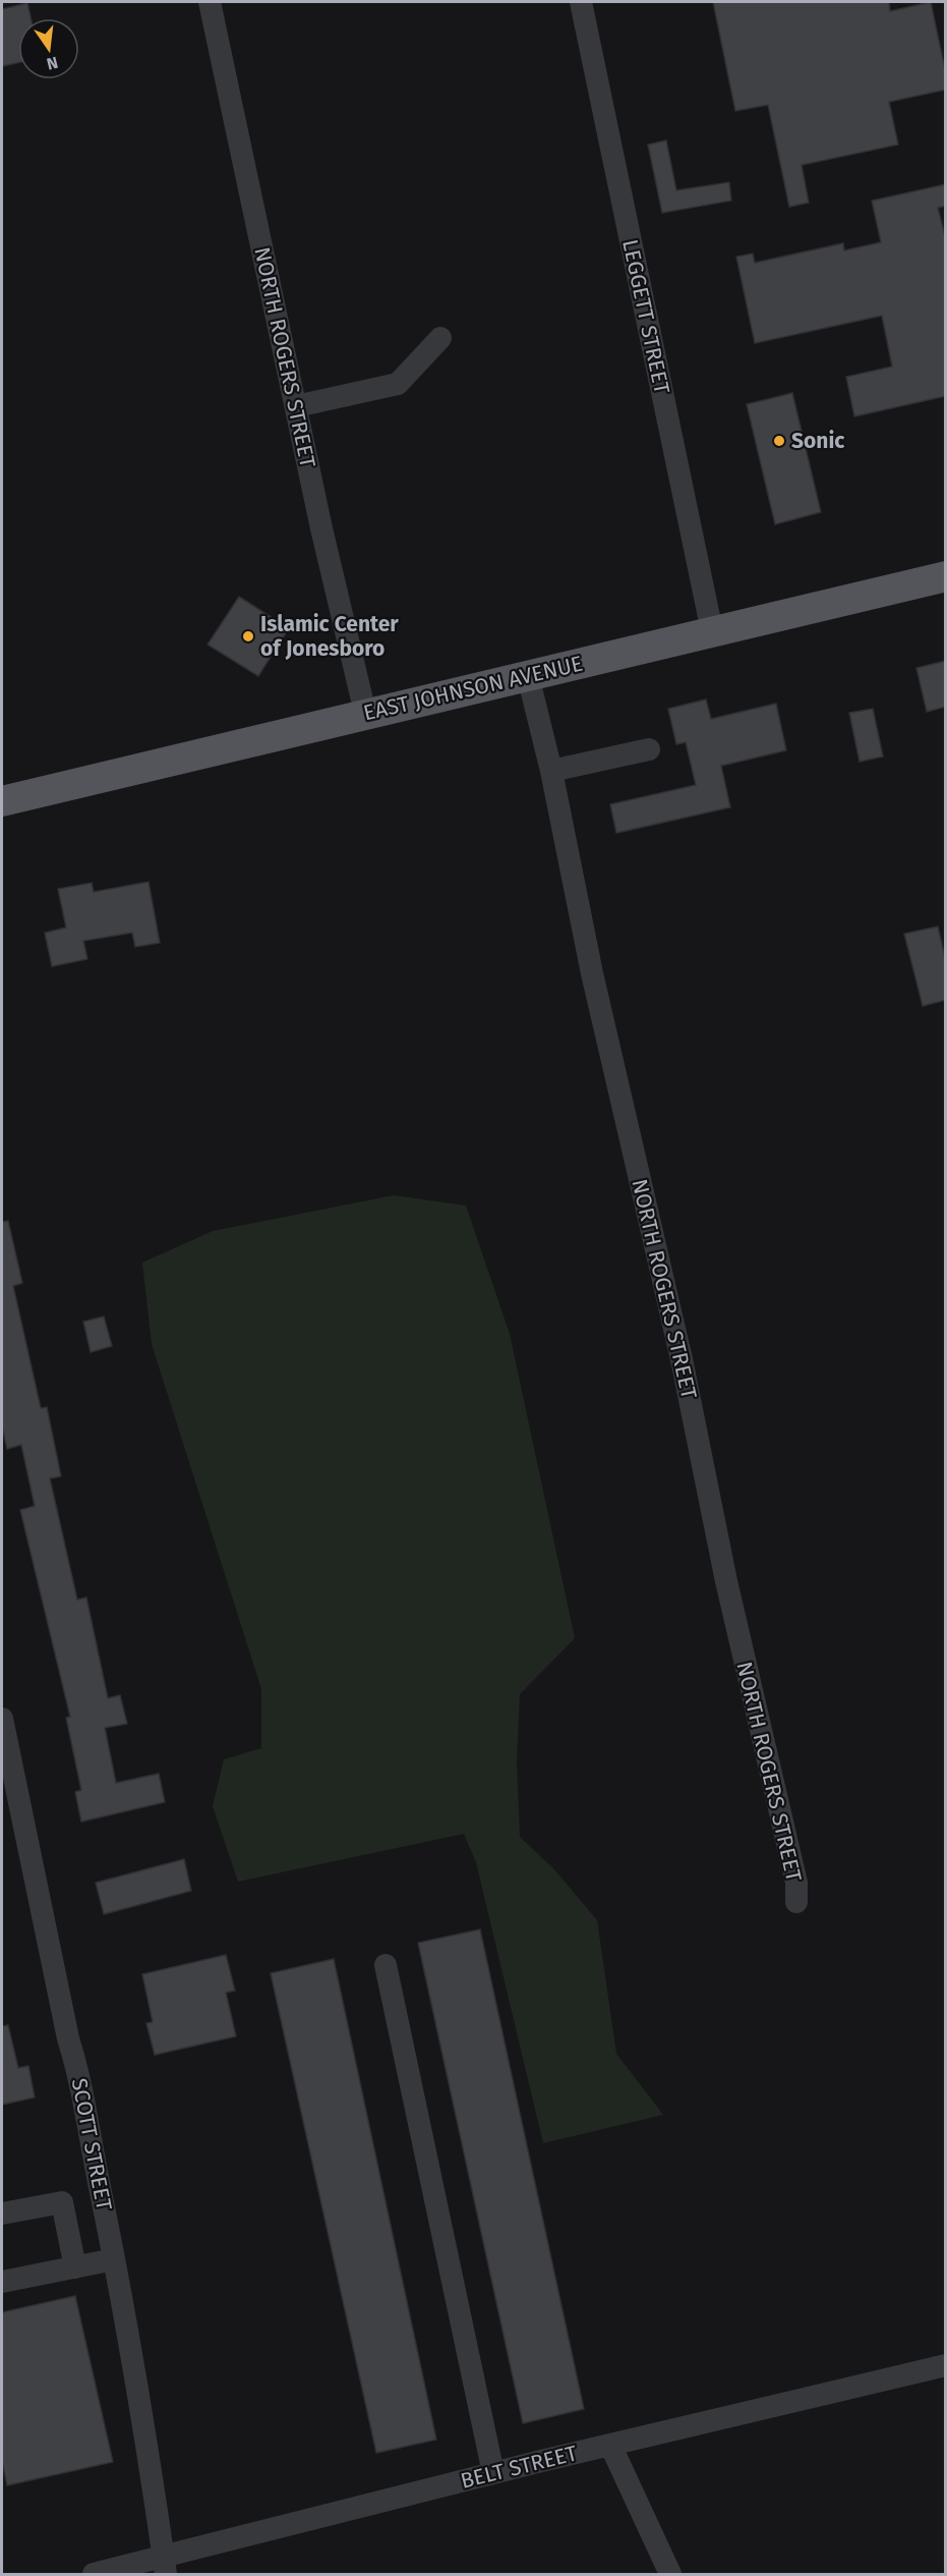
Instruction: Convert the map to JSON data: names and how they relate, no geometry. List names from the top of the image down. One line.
{"streets":{"main road":["EAST JOHNSON AVENUE"],"street":["LEGGETT STREET","NORTH ROGERS STREET","SCOTT STREET","BELT STREET"]},"crossings":[["LEGGETT STREET","EAST JOHNSON AVENUE"],["NORTH ROGERS STREET","EAST JOHNSON AVENUE"],["SCOTT STREET","BELT STREET"]],"places":["Sonic","Islamic Center of Jonesboro"],"north":"bottom"}
